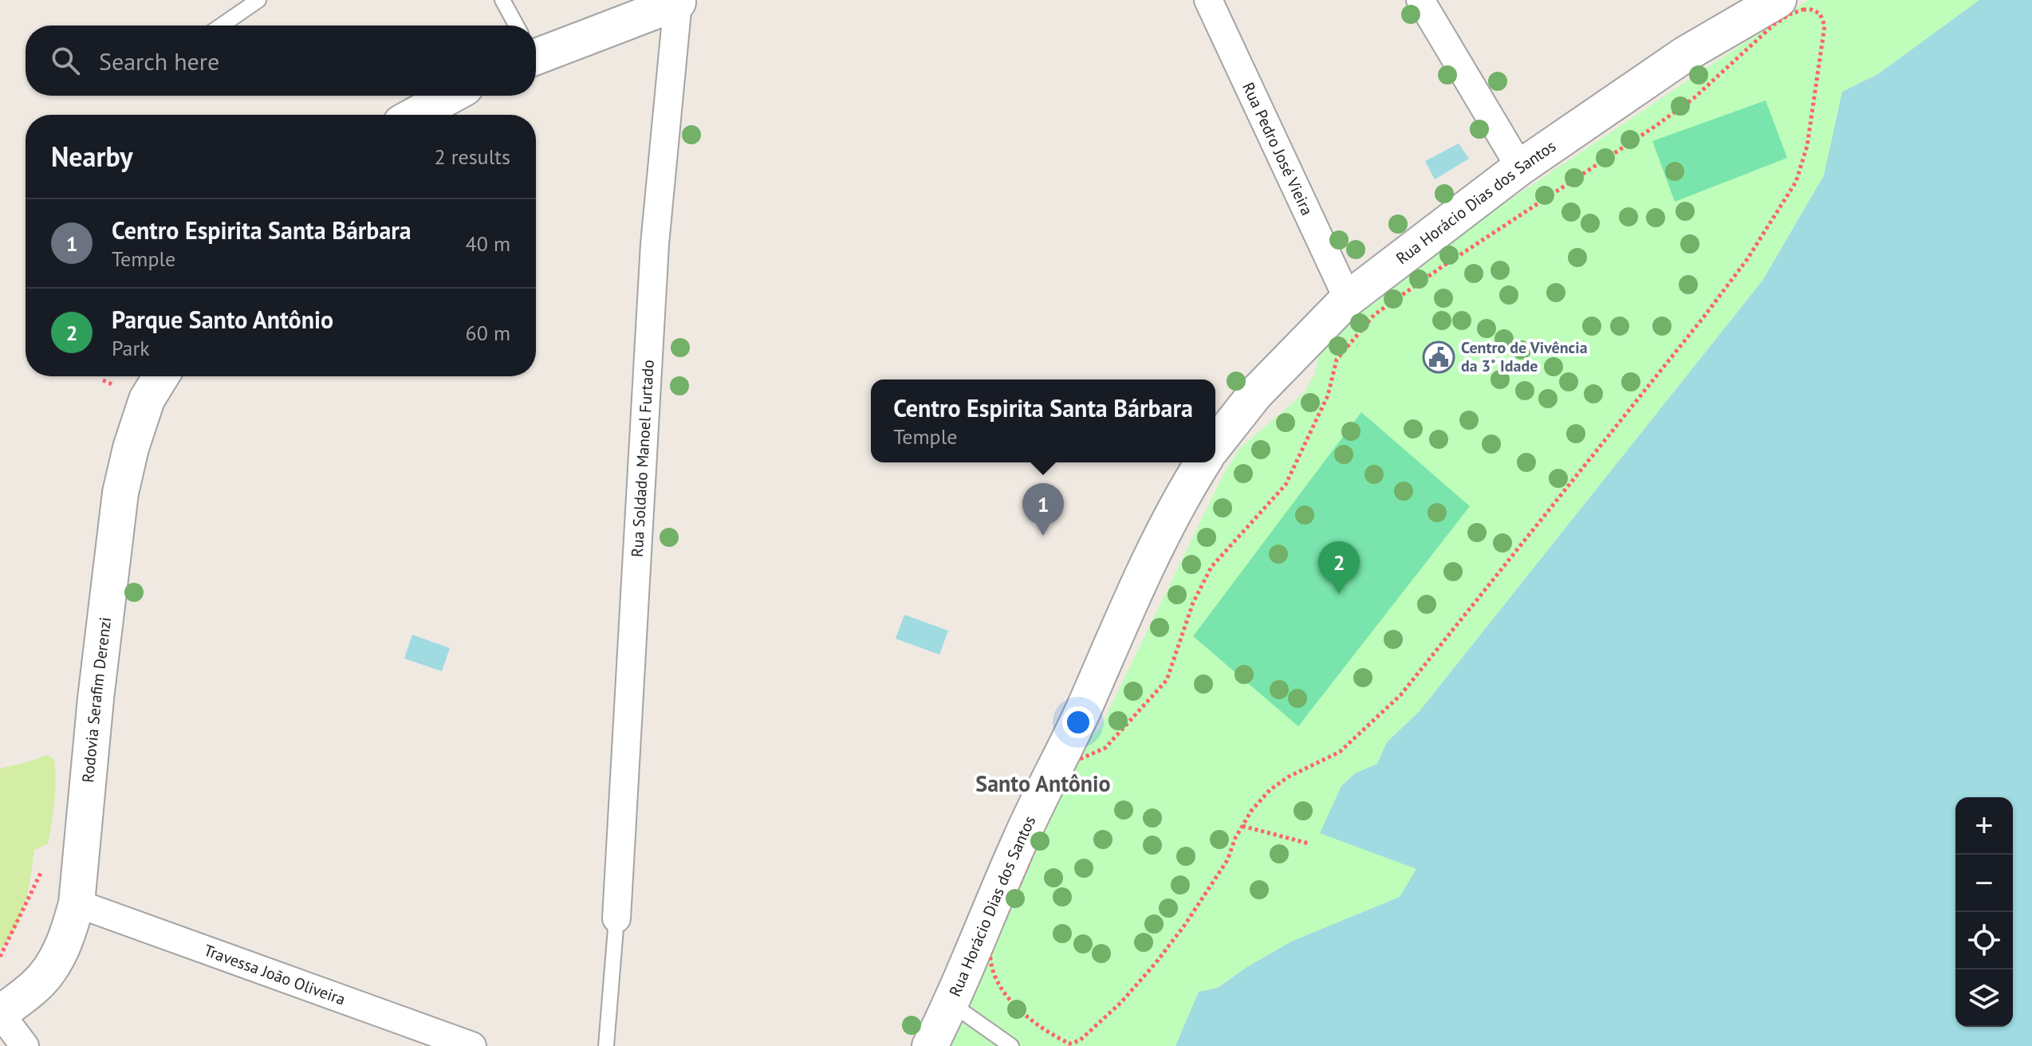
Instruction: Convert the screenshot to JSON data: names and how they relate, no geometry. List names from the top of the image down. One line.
{"streets":{"street":["Rua Pedro José Vieira","Rua Horácio Dias dos Santos","Rua Soldado Manoel Furtado","Rodovia Serafim Derenzi","Travessa João Oliveira"]},"crossings":[["Rua Pedro José Vieira","Rua Horácio Dias dos Santos"],["Rodovia Serafim Derenzi","Travessa João Oliveira"]],"districts":["Santo Antônio"],"places":{"public building":["Centro de Vivência da 3˚ Idade"]},"page":{"search":"Search here","heading":["Nearby","2 results"],"list":[{"mark":"1","name":"Centro Espirita Santa Bárbara","note":"Temple","value":"40 m"},{"mark":"2","name":"Parque Santo Antônio","note":"Park","value":"60 m"}],"popup":["Centro Espirita Santa Bárbara","Temple"],"pins":["1","2"],"map_buttons":["+","−"]}}
